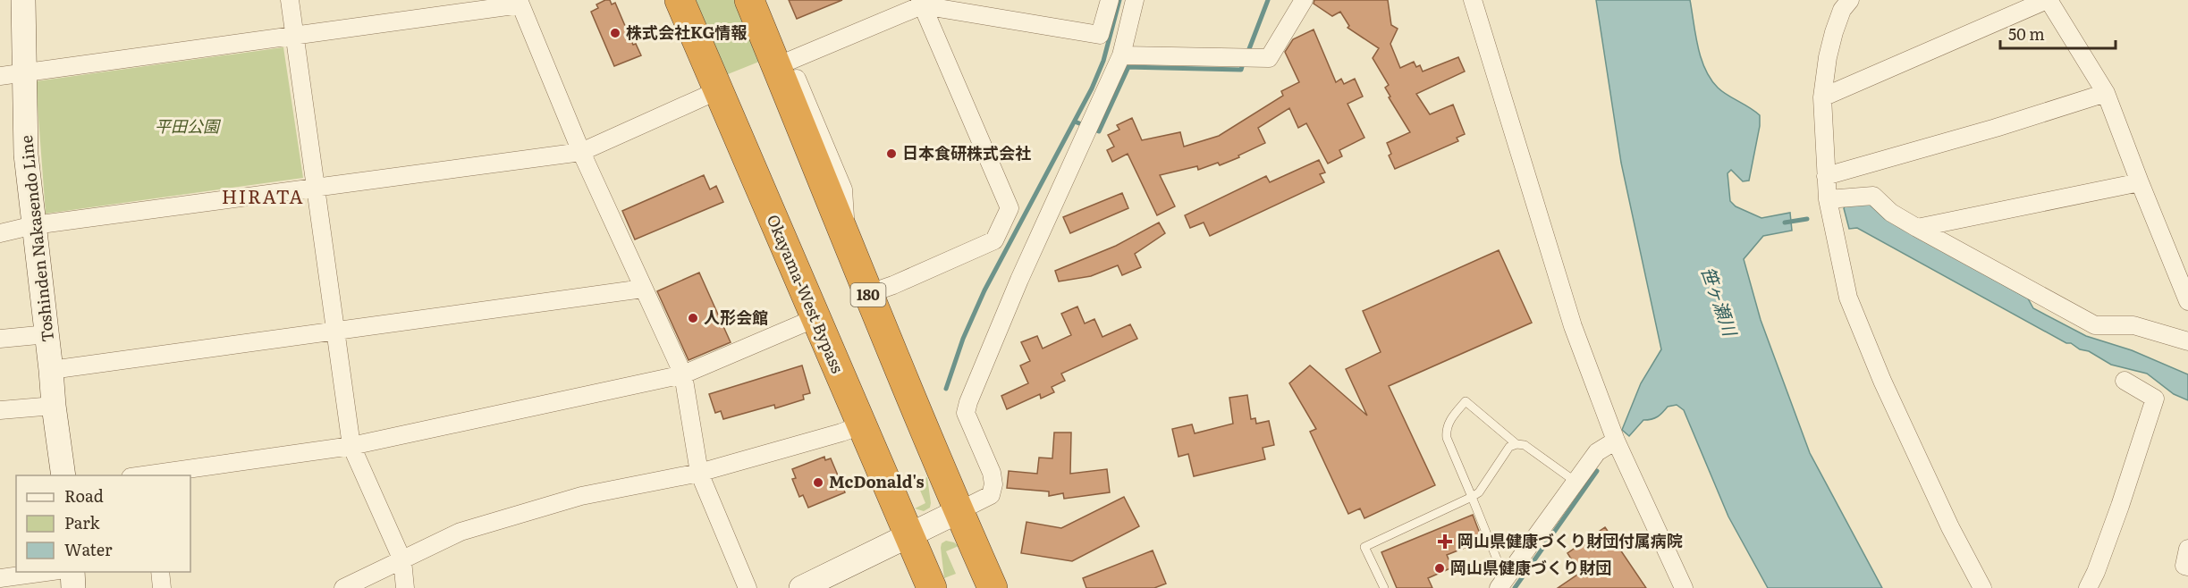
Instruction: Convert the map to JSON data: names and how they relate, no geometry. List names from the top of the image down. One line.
{"streets":{"highway":["Okayama-West Bypass","180"],"main road":["Toshinden Nakasendo Line"]},"districts":["HIRATA"],"water":["笹ヶ瀬川"],"parks":["平田公園"],"places":{"other":["株式会社KG情報","日本食研株式会社","人形会館","McDonald's","岡山県健康づくり財団"],"health":["岡山県健康づくり財団付属病院"]},"legend":["Road","Park","Water"],"scale_bar":"50 m"}
